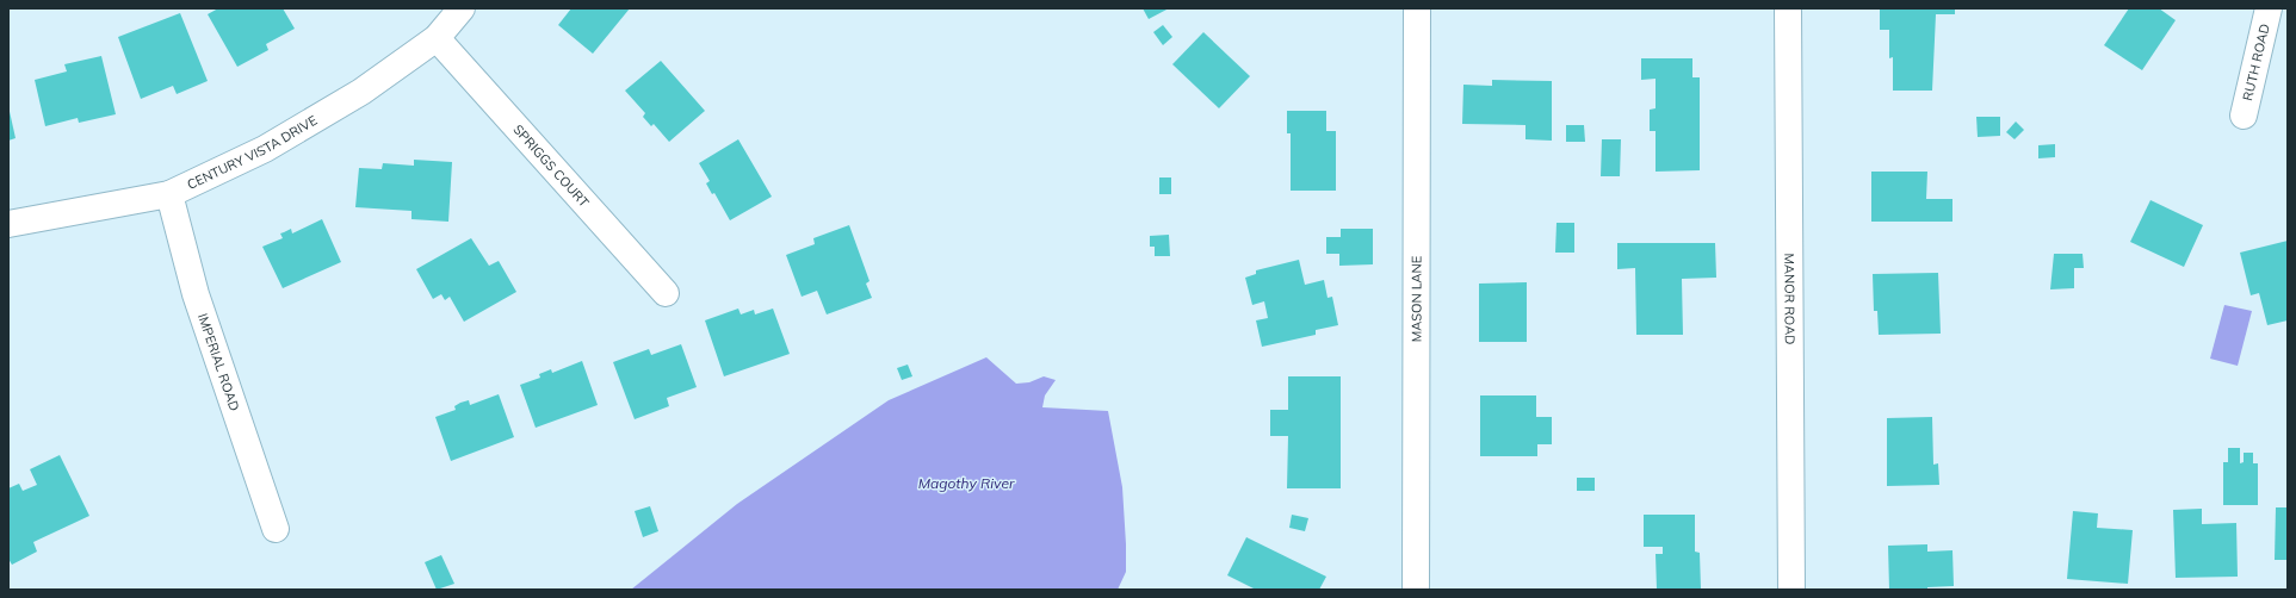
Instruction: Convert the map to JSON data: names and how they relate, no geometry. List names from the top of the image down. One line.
{"streets":{"street":["RUTH ROAD","CENTURY VISTA DRIVE","SPRIGGS COURT","MASON LANE","MANOR ROAD","IMPERIAL ROAD"]},"crossings":[["CENTURY VISTA DRIVE","SPRIGGS COURT"],["CENTURY VISTA DRIVE","IMPERIAL ROAD"]],"water":["Magothy River"]}
